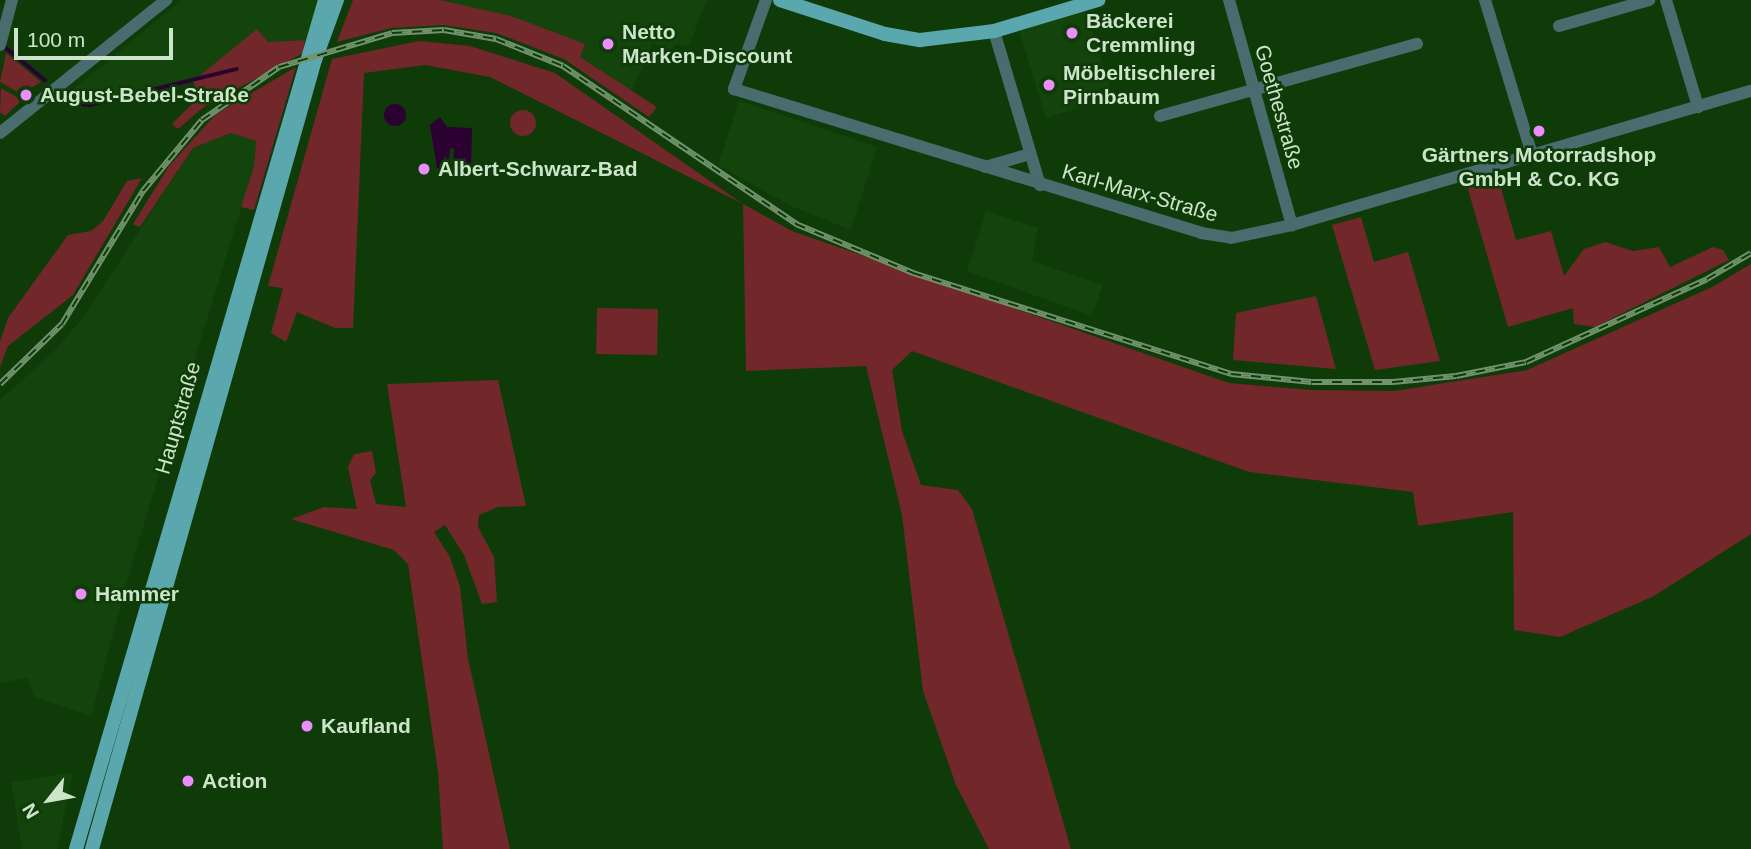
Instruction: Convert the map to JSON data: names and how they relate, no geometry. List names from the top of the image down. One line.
{"streets":{"main road":["Hauptstraße"],"street":["Goethestraße","Karl-Marx-Straße"]},"crossings":[["Goethestraße","Karl-Marx-Straße"]],"places":["Bäckerei Cremmling","Netto Marken-Discount","Möbeltischlerei Pirnbaum","August-Bebel-Straße","Gärtners Motorradshop GmbH & Co. KG","Albert-Schwarz-Bad","Hammer","Kaufland","Action"],"scale_bar":"100 m","north":"bottom left"}
